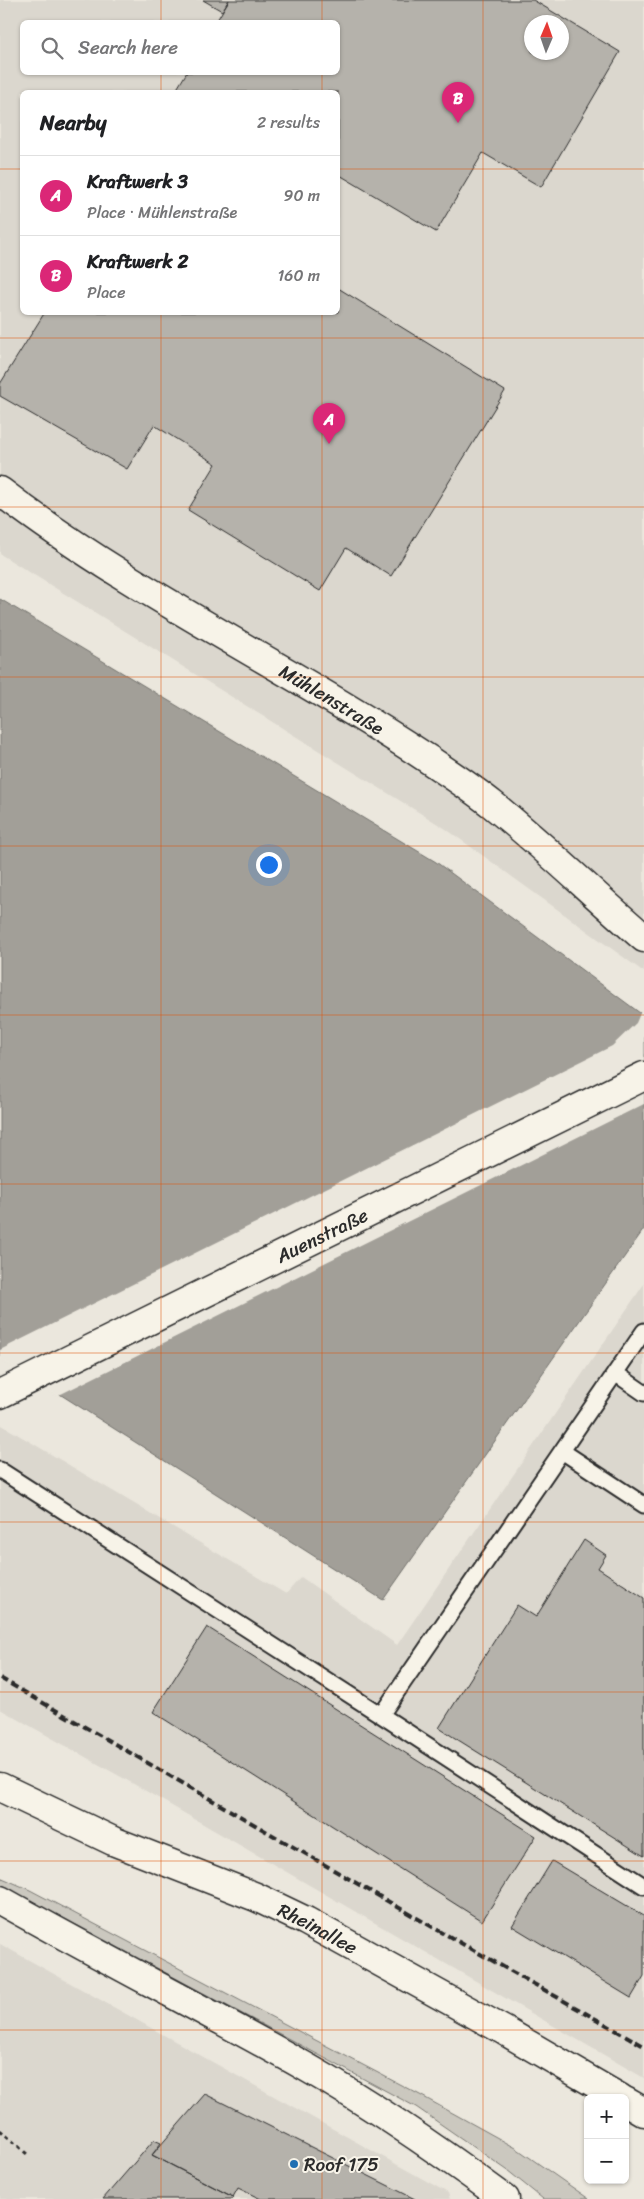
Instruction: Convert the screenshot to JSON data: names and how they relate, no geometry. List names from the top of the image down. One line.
{"streets":{"street":["Mühlenstraße","Auenstraße","Rheinallee"]},"places":["Roof 175"],"north":"top","page":{"search":"Search here","pins":["B","A"],"heading":["Nearby","2 results"],"list":[{"mark":"A","name":"Kraftwerk 3","note":"Place · Mühlenstraße","value":"90 m"},{"mark":"B","name":"Kraftwerk 2","note":"Place","value":"160 m"}],"map_buttons":["+","−"]}}
